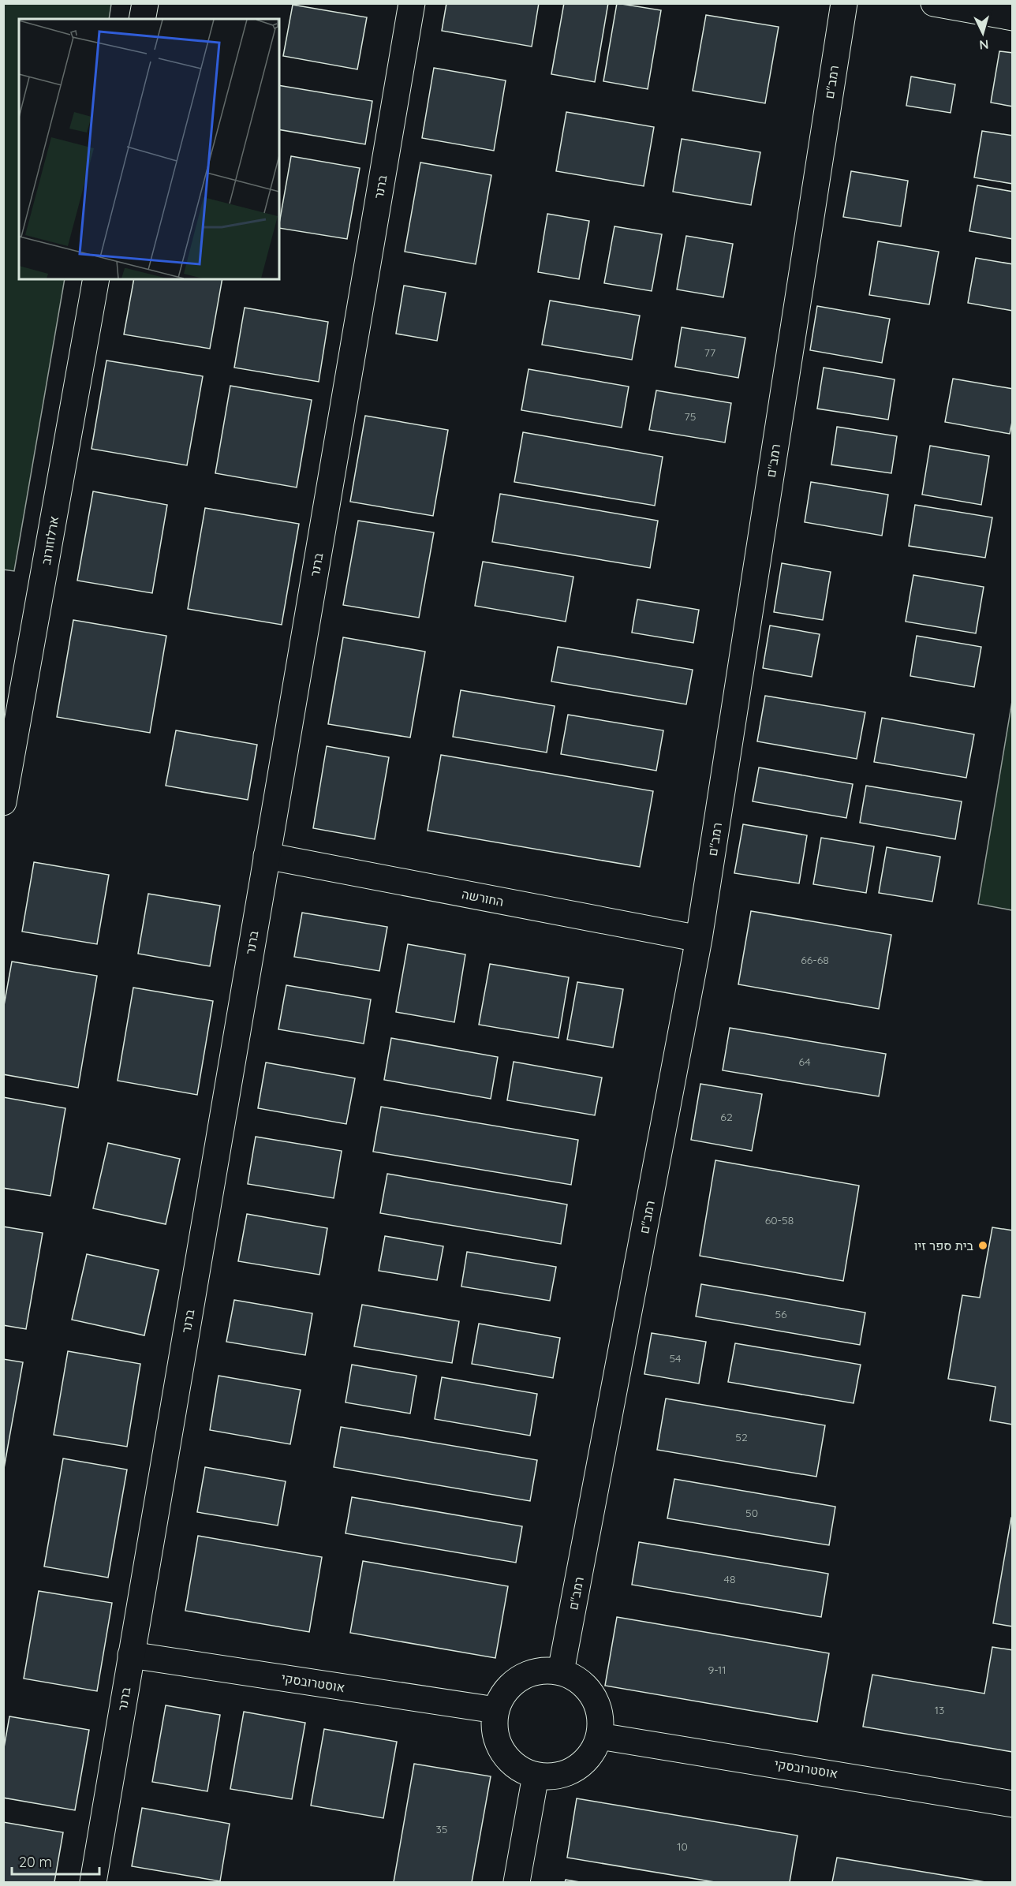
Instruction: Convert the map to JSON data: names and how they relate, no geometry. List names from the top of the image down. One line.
{"streets":{"street":["רמב\"ם","ברנר","ארלוזורוב","החורשה","אוסטרובסקי"]},"crossings":[["רמב\"ם","החורשה"],["רמב\"ם","אוסטרובסקי"],["ברנר","החורשה"],["ברנר","אוסטרובסקי"]],"places":["בית ספר זיו"],"house_numbers":["77","75","66-68","64","62","60-58","56","54","52","50","48","9-11","13","35","10"],"scale_bar":"20 m","north":"bottom"}
